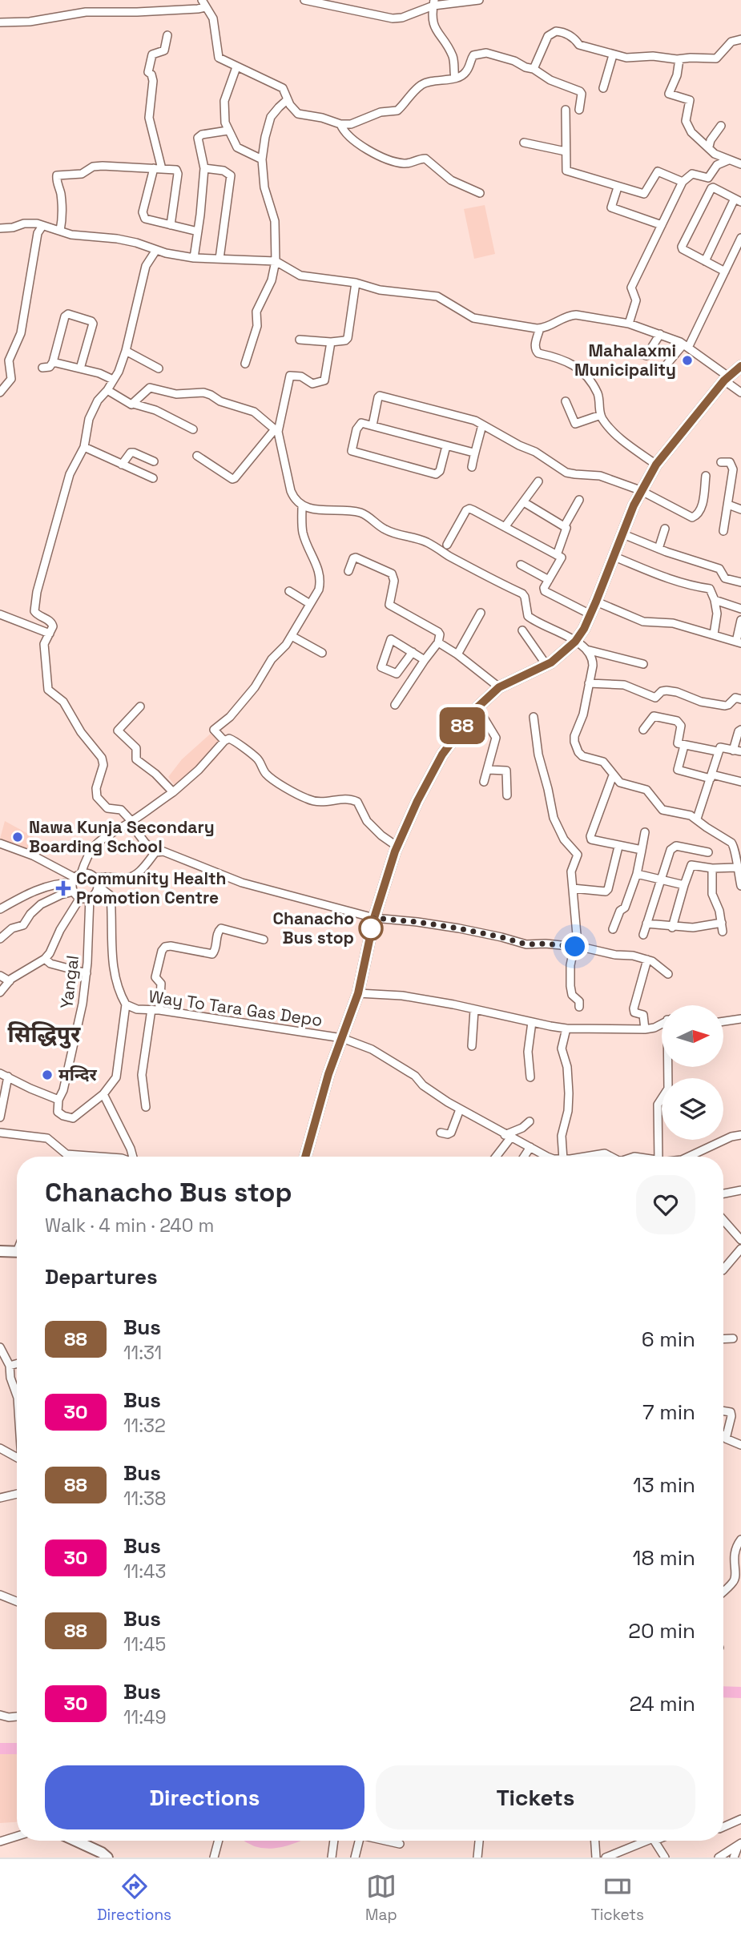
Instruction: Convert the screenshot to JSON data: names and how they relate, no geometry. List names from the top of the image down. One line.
{"streets":{"street":["Yangal","Way To Tara Gas Depo"]},"districts":["सिद्धिपुर"],"places":{"other":["Mahalaxmi Municipality","Nawa Kunja Secondary Boarding School","Chanacho Bus stop","मन्दिर"],"health":["Community Health Promotion Centre"]},"lines":["bus line 88"],"north":"right","page":{"on_map":"88","heading":[["Chanacho Bus stop","Walk · 4 min · 240 m"],"Departures"],"list":[{"mark":"88","name":"Bus","note":"11:31","value":"6 min"},{"mark":"30","name":"Bus","note":"11:32","value":"7 min"},{"mark":"88","name":"Bus","note":"11:38","value":"13 min"},{"mark":"30","name":"Bus","note":"11:43","value":"18 min"},{"mark":"88","name":"Bus","note":"11:45","value":"20 min"},{"mark":"30","name":"Bus","note":"11:49","value":"24 min"}],"buttons":["Directions","Tickets"],"tabs":["Directions","Map","Tickets"]}}
